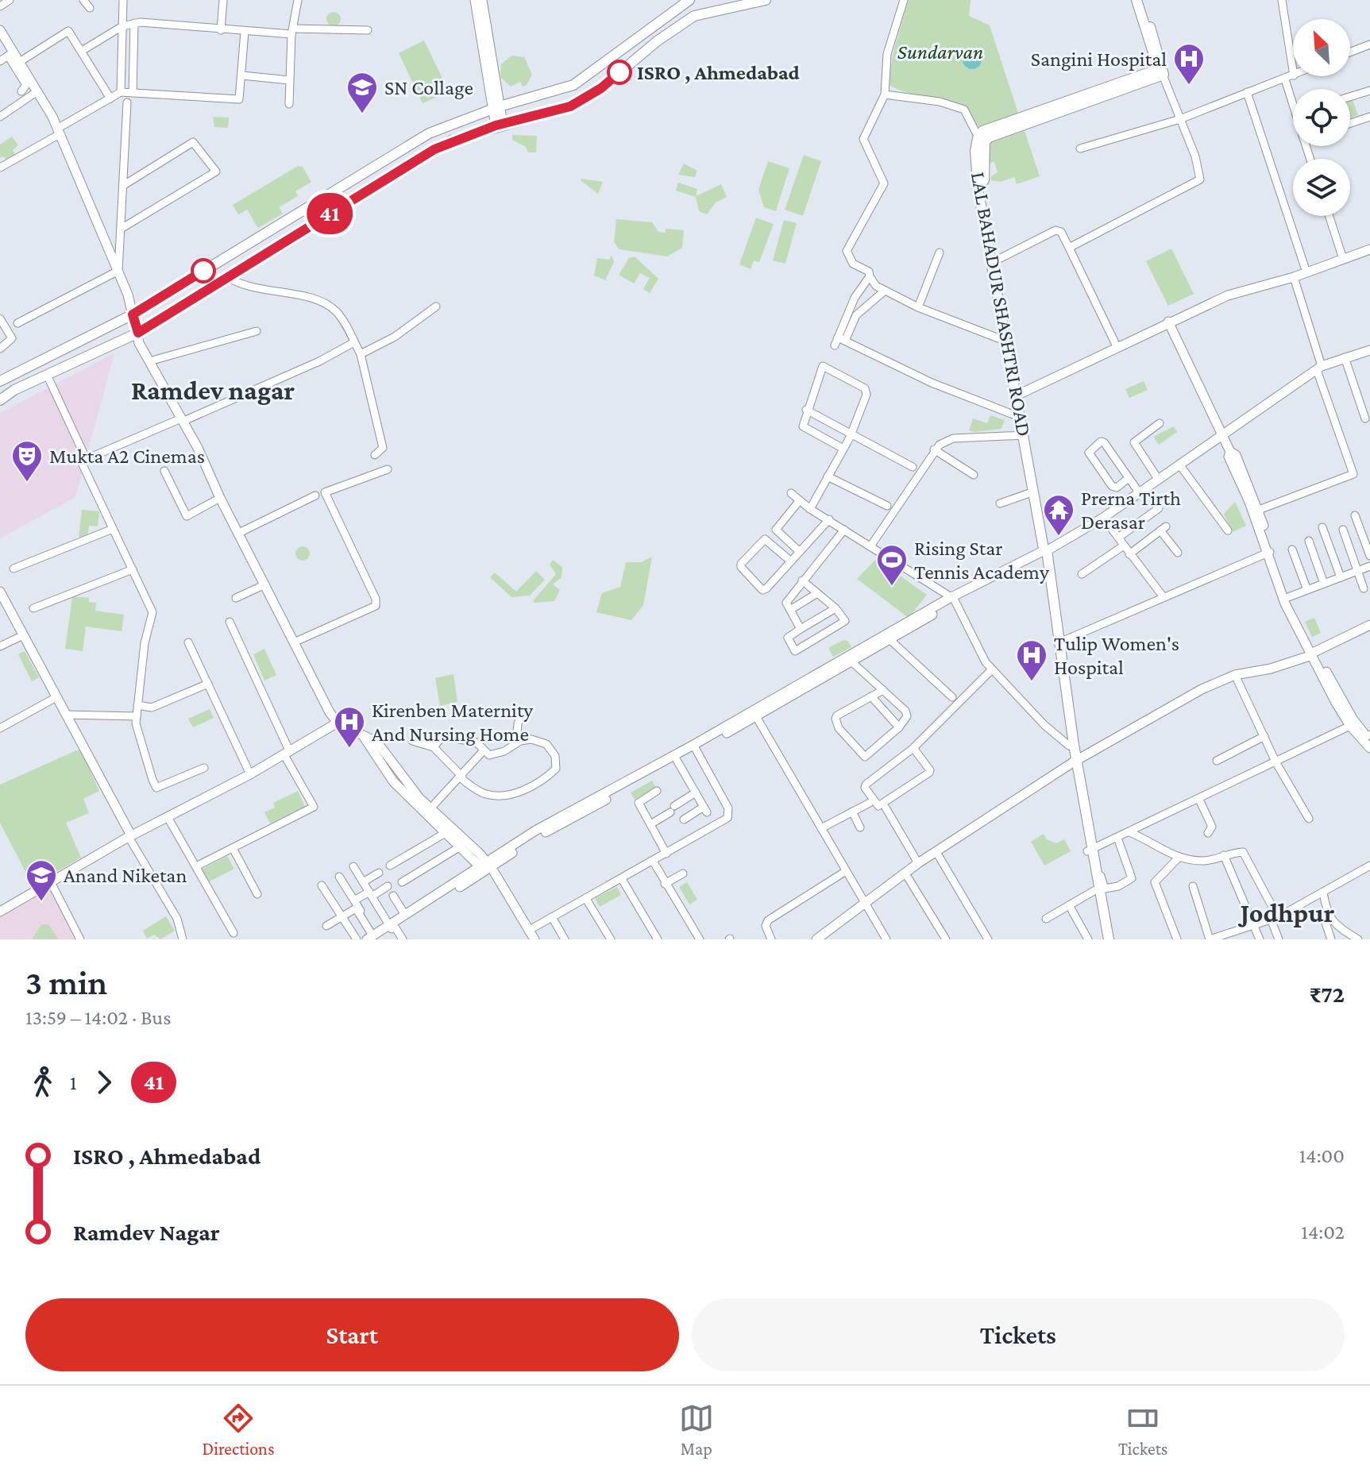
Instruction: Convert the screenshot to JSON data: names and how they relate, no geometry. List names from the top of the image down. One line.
{"streets":{"main road":["LAL BAHADUR SHASHTRI ROAD"]},"districts":["Ramdev nagar","Jodhpur"],"parks":["Sundarvan"],"places":{"other":["ISRO , Ahmedabad"],"hospital":["Sangini Hospital","Tulip Women's Hospital","Kirenben Maternity And Nursing Home"],"school or university":["SN Collage","Anand Niketan"],"theatre":["Mukta A2 Cinemas"],"temple":["Prerna Tirth Derasar"],"sports":["Rising Star Tennis Academy"]},"lines":["bus line 41"],"north":"top left","page":{"on_map":"41","heading":["3 min","13:59 – 14:02 · Bus","₹72"],"legs":["1","41"],"list":[{"name":"ISRO , Ahmedabad","value":"14:00"},{"name":"Ramdev Nagar","value":"14:02"}],"buttons":["Start","Tickets"],"tabs":["Directions","Map","Tickets"]}}
